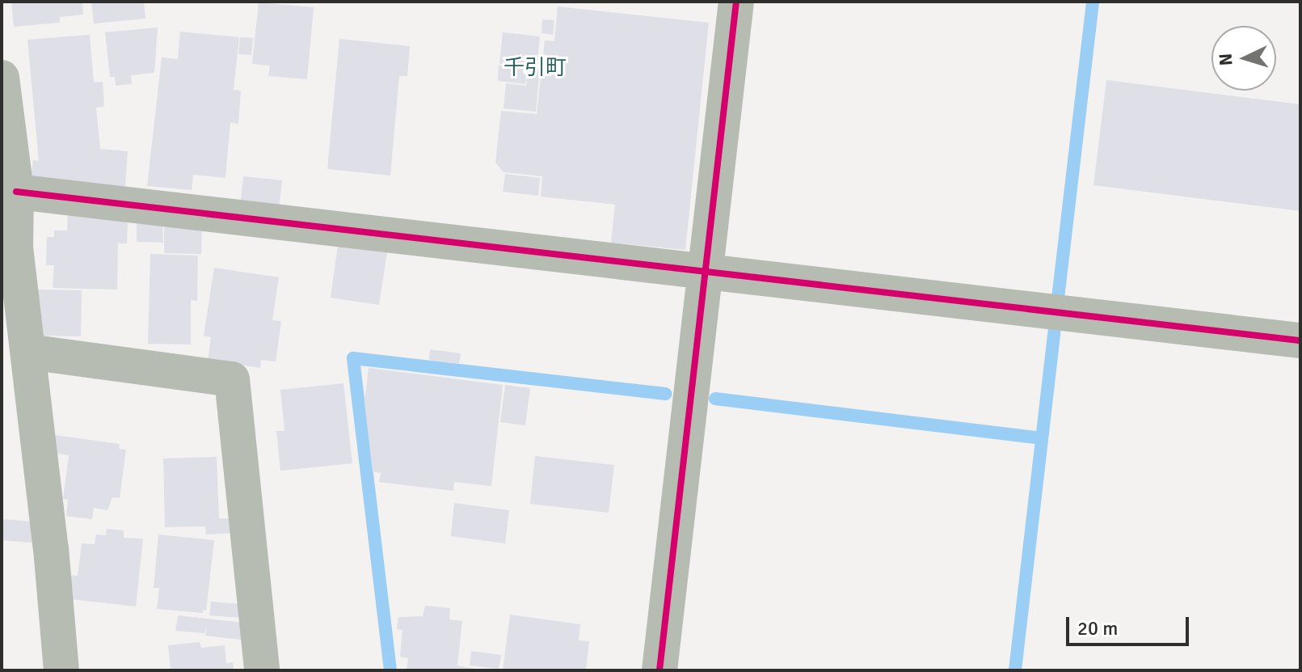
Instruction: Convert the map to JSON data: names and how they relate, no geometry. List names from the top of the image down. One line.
{"districts":["千引町"],"scale_bar":"20 m","north":"left"}
